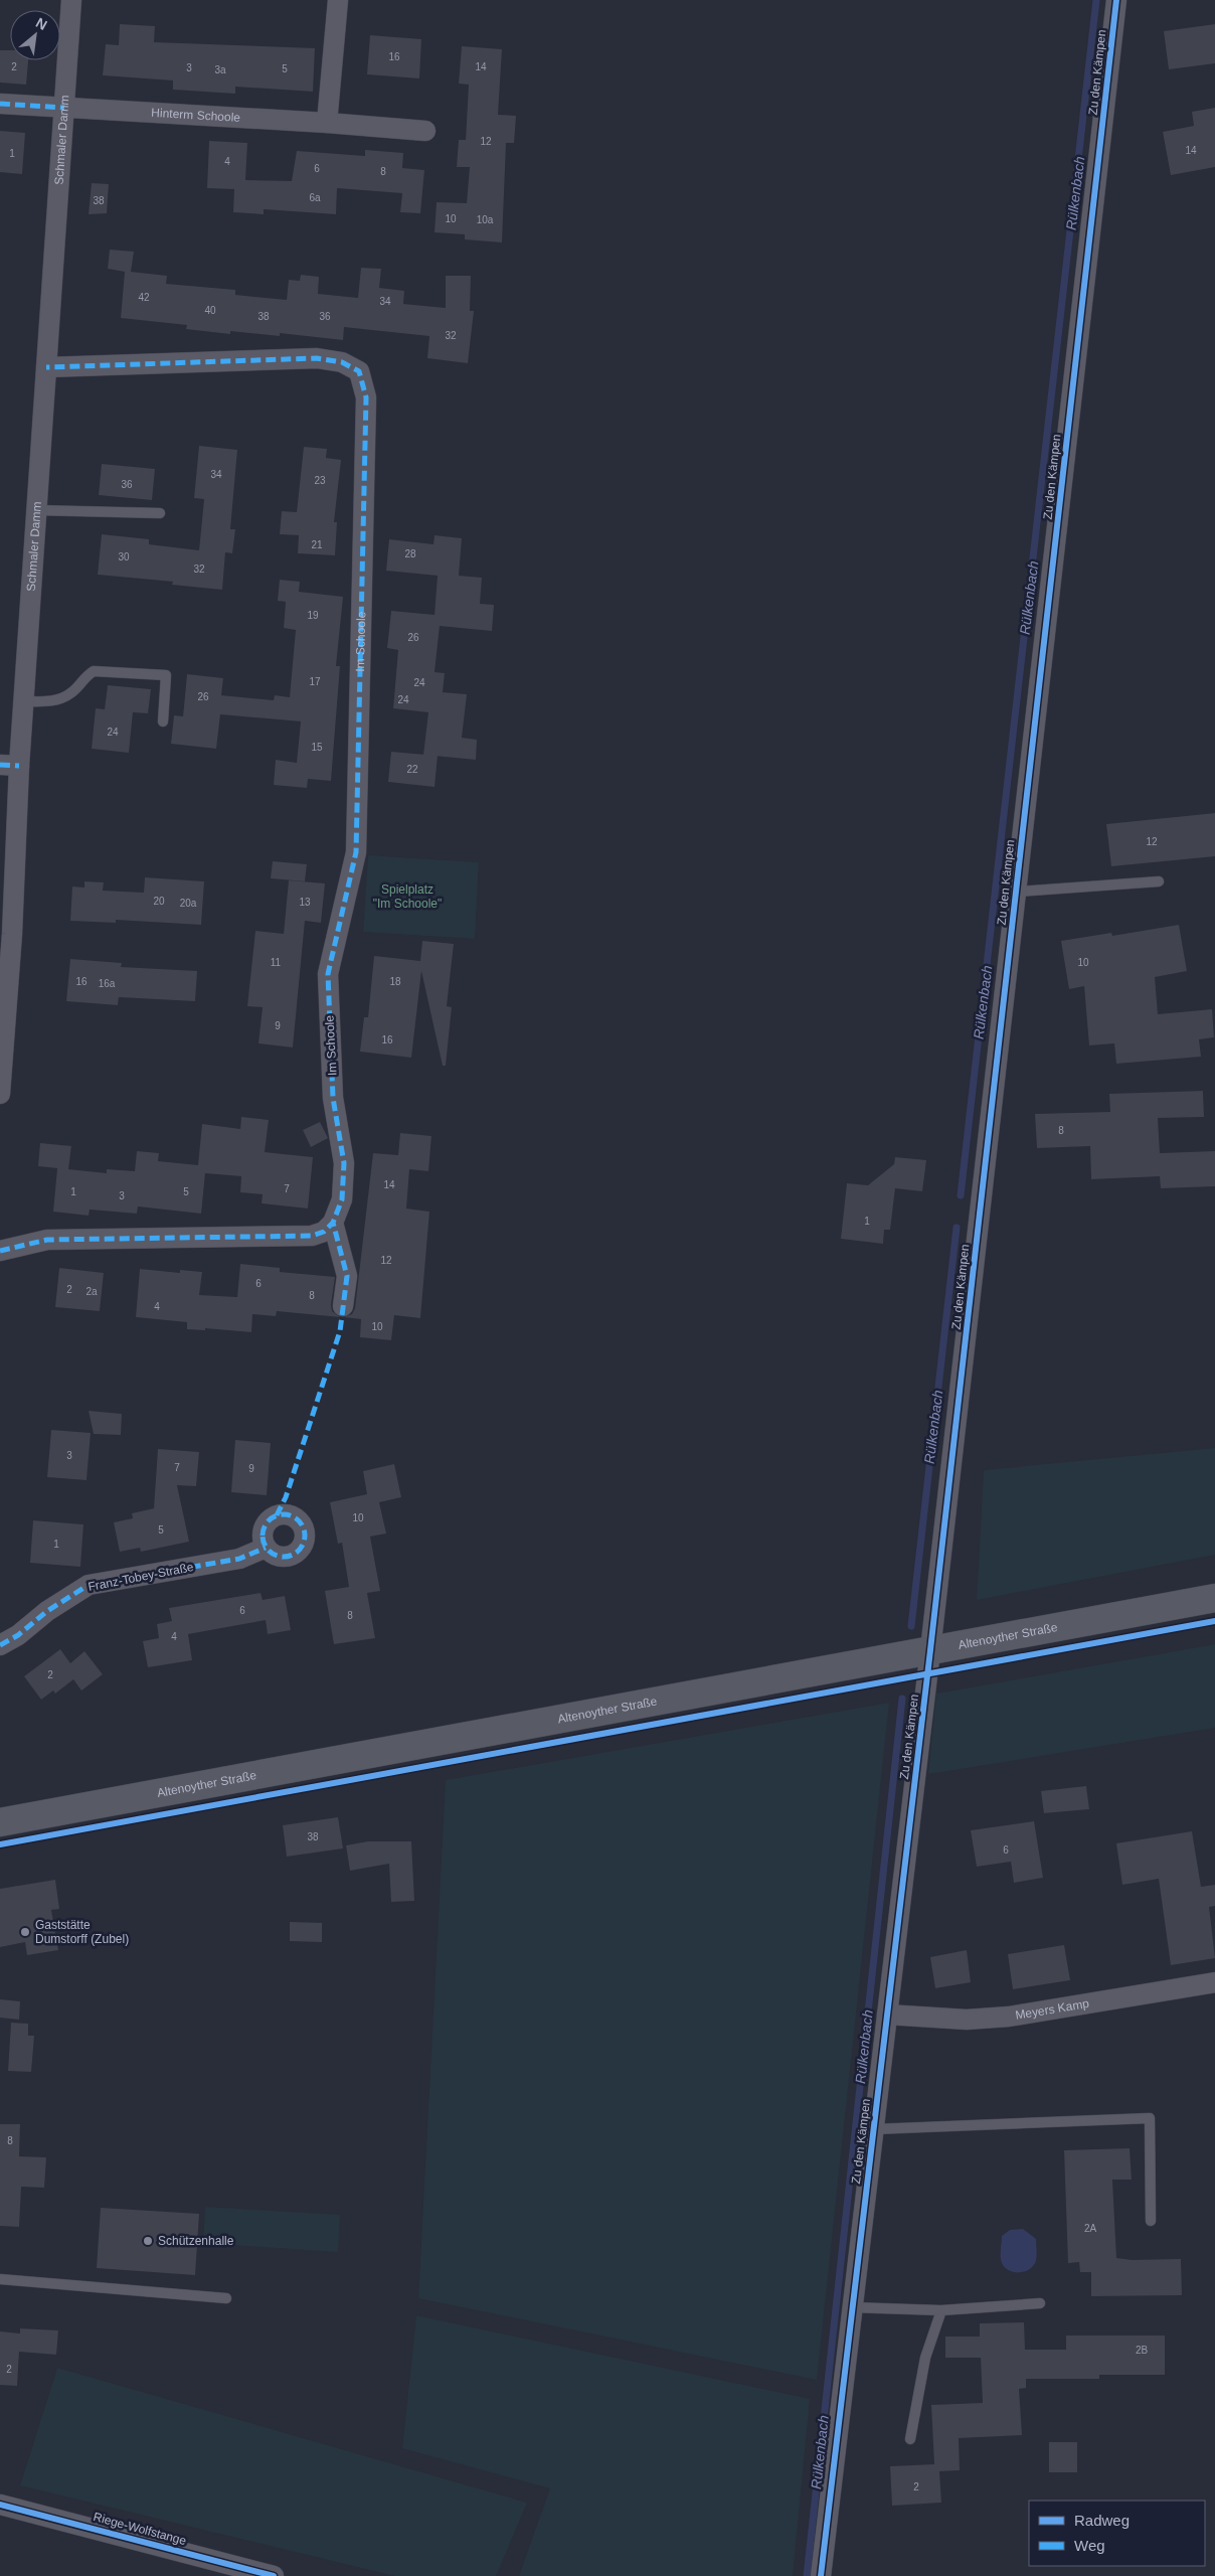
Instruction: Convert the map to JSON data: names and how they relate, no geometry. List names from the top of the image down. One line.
{"streets":{"main road":["Altenoyther Straße"],"street":["Zu den Kämpen","Hinterm Schoole","Schmaler Damm","Im Schoole","Franz-Tobey-Straße","Meyers Kamp","Riege-Wolfstange"]},"crossings":[["Zu den Kämpen","Altenoyther Straße"],["Zu den Kämpen","Meyers Kamp"],["Hinterm Schoole","Schmaler Damm"],["Schmaler Damm","Im Schoole"]],"water":["Rülkenbach"],"parks":["Spielplatz \"Im Schoole\""],"places":["Gaststätte Dumstorff (Zubel)","Schützenhalle"],"house_numbers":["16","2","14","3","5","3a","12","14","1","4","6","8","6a","38","10","10a","42","34","40","38","36","32","34","23","36","21","28","30","32","19","26","17","24","26","24","24","15","22","12","20","13","20a","11","10","16","18","16a","9","16","8","14","7","1","5","3","1","12","6","2","2a","8","4","10","3","7","9","10","5","1","6","8","4","2","38","6","8","2A","2B","2","2"],"legend":["Radweg","Weg"],"north":"top right"}
